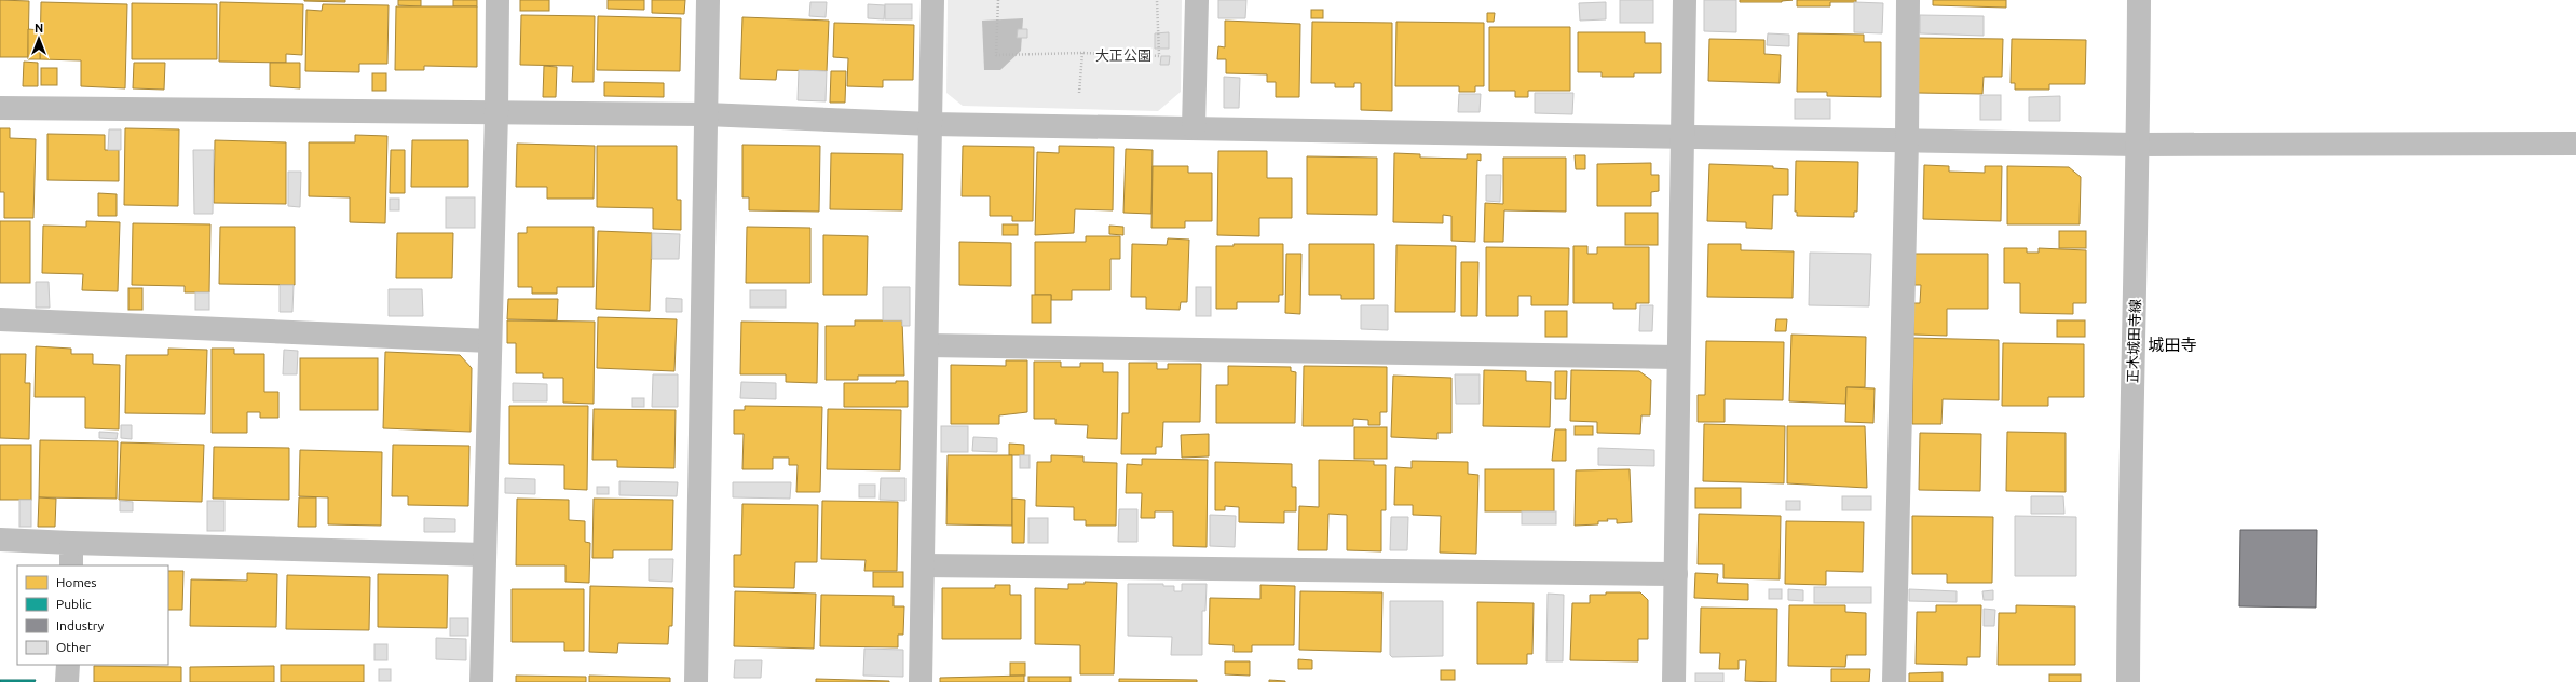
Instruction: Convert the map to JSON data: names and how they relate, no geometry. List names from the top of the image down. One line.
{"streets":{"street":["正木城田寺線"]},"districts":["城田寺"],"parks":["大正公園"],"legend":["Homes","Public","Industry","Other"],"north":"top"}
